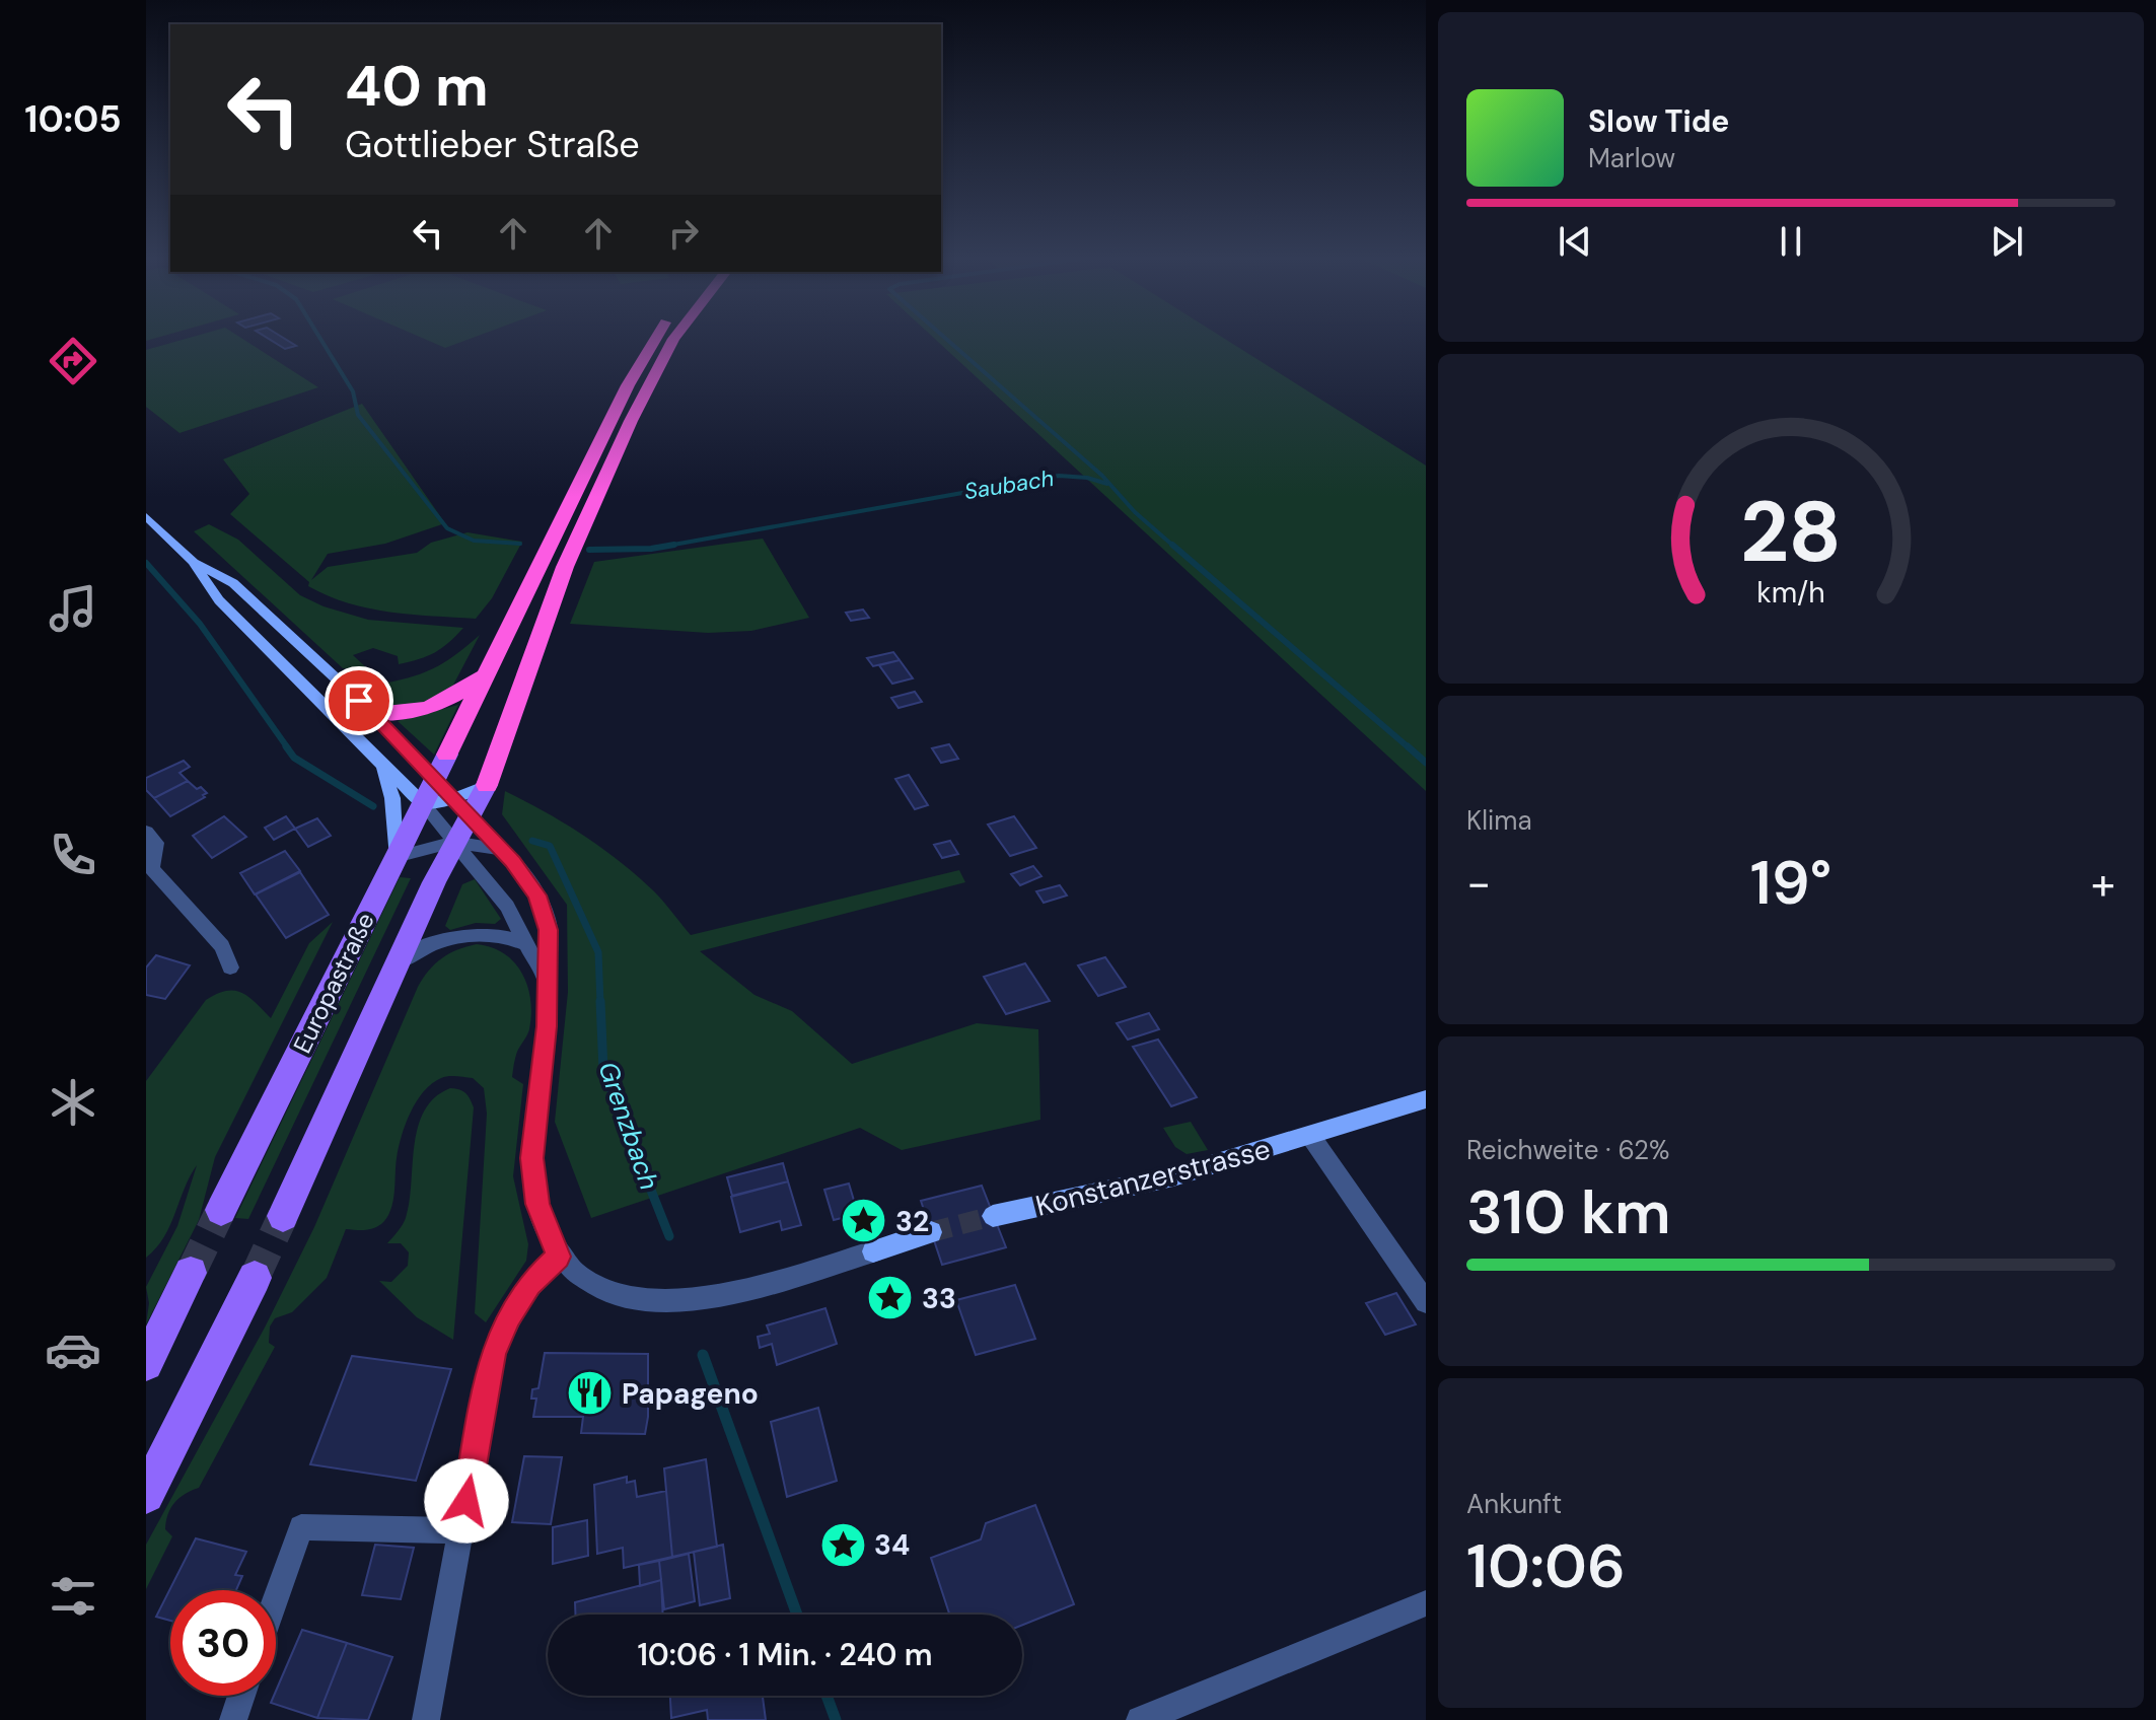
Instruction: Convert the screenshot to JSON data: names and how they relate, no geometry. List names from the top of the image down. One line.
{"streets":{"main road":["Europastraße"],"street":["Konstanzerstrasse"]},"water":["Saubach","Grenzbach"],"places":{"place":["32","33","34"],"restaurant":["Papageno"]},"page":{"tabs":"10:05","turn":["40 m","Gottlieber Straße"],"song":["Slow Tide","Marlow"],"tile":["Klima",["Reichweite · 62%","310 km"],["Ankunft","10:06"]],"heat":["−","19°","+"],"limit":"30","trip":"10:06 · 1 Min. · 240 m","gauge":["28","km/h"]}}
